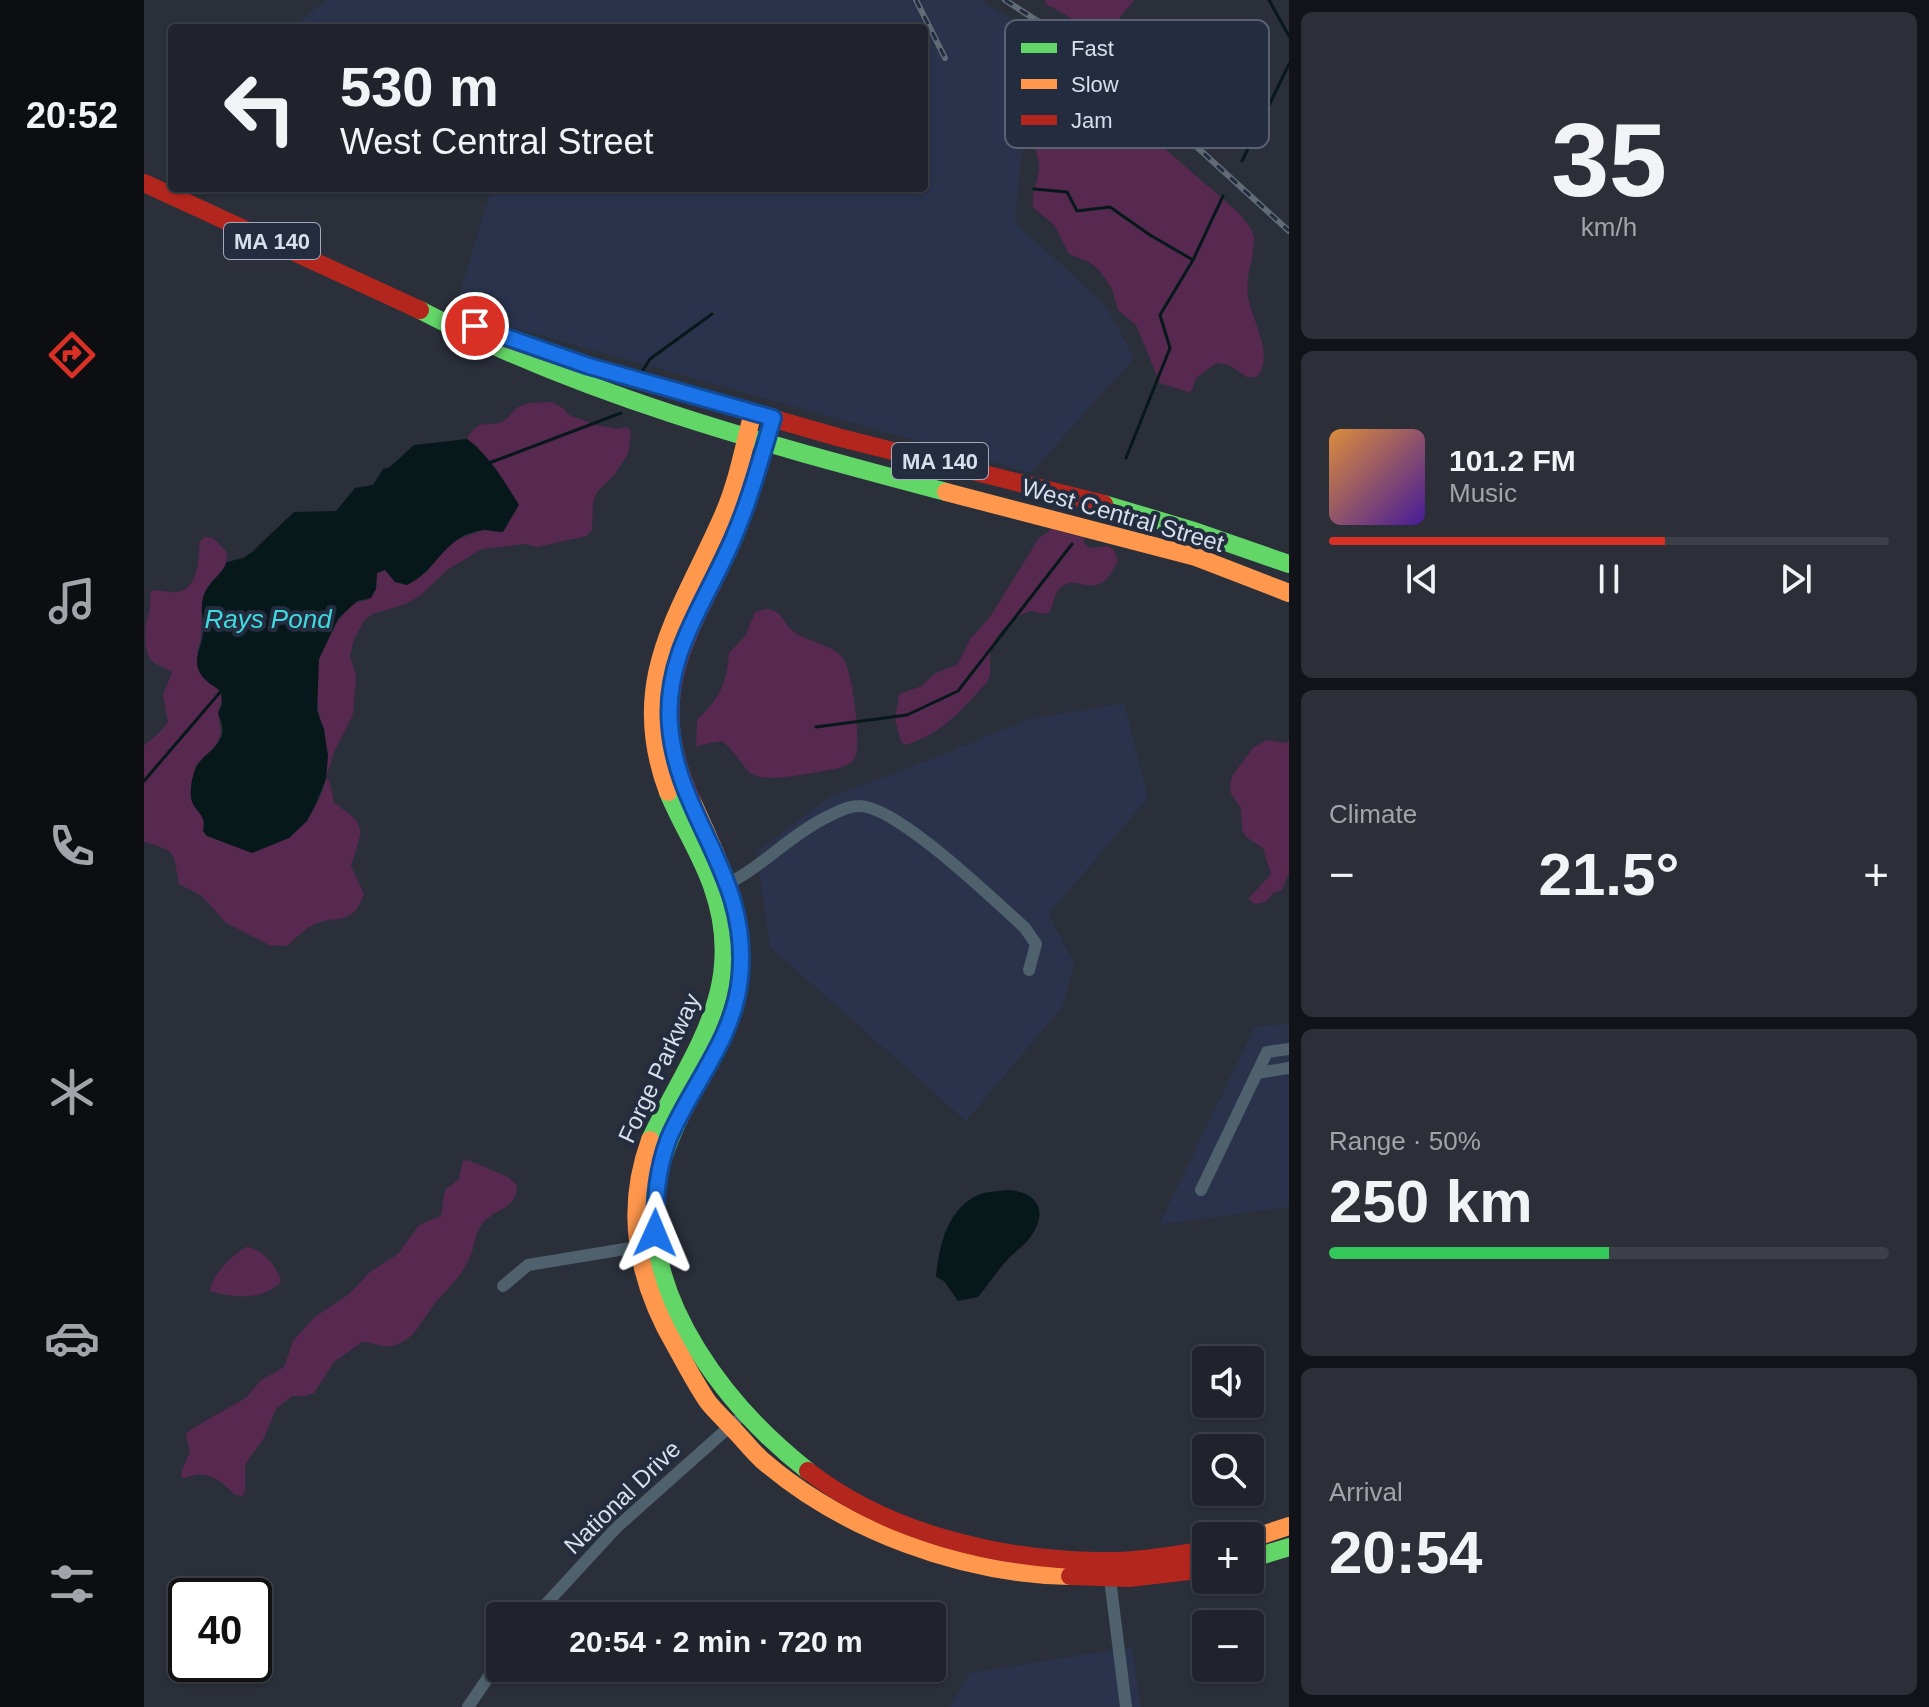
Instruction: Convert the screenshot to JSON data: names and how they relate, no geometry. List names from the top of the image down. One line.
{"streets":{"street":["MA 140","West Central Street","Forge Parkway","National Drive"]},"crossings":[["West Central Street","Forge Parkway"],["Forge Parkway","National Drive"]],"water":["Rays Pond"],"legend":["Fast","Slow","Jam"],"page":{"tabs":"20:52","tile":[["35","km/h"],"Climate",["Range · 50%","250 km"],["Arrival","20:54"]],"turn":["530 m","West Central Street"],"song":["101.2 FM","Music"],"heat":["−","21.5°","+"],"map_buttons":["+","−"],"limit":"40","trip":"20:54 · 2 min · 720 m"}}
